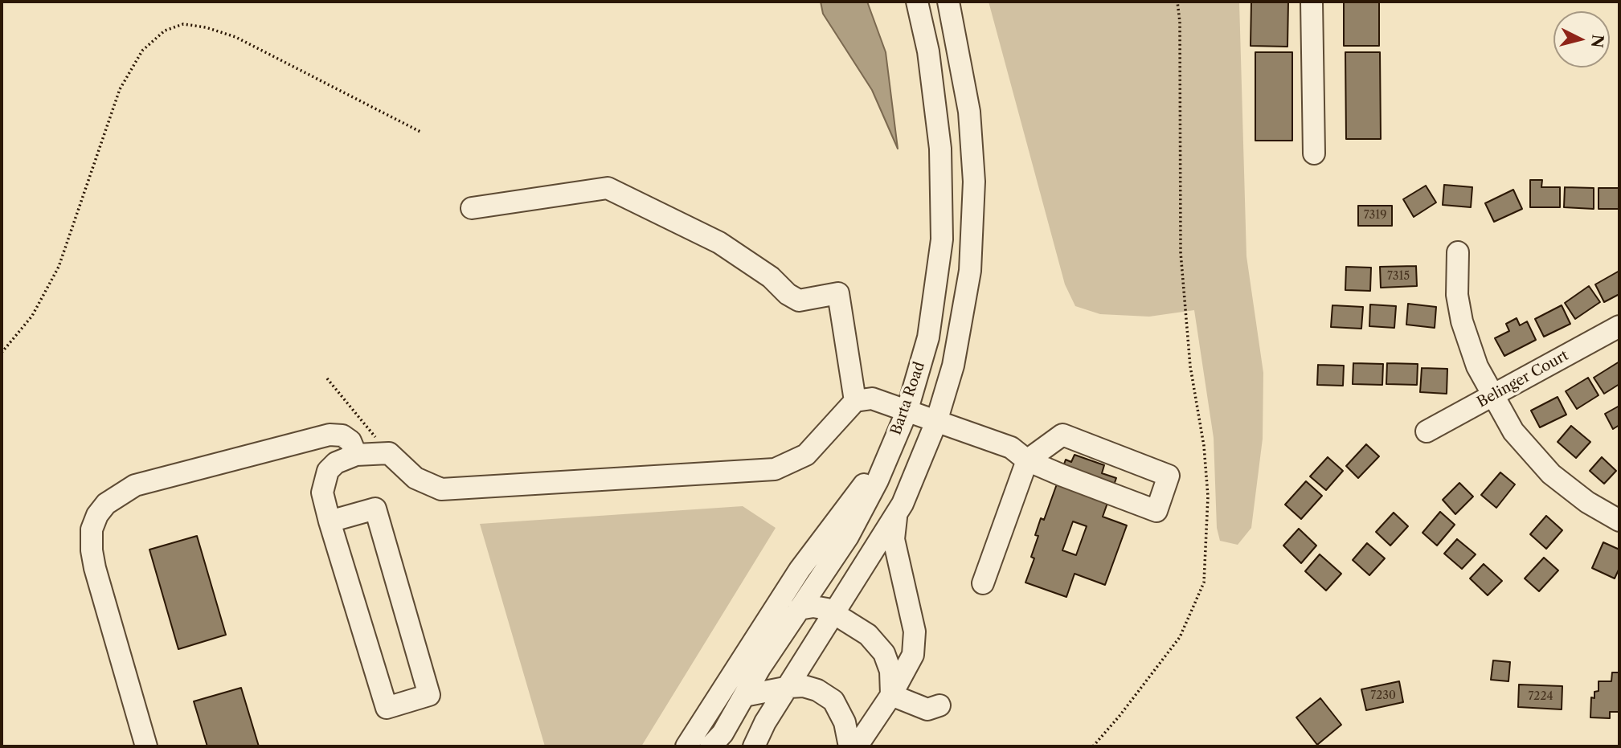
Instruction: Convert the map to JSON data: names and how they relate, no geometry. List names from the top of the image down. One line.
{"streets":{"street":["Belinger Court","Barta Road"]},"house_numbers":["7319","7315","7230","7224"],"north":"right"}
